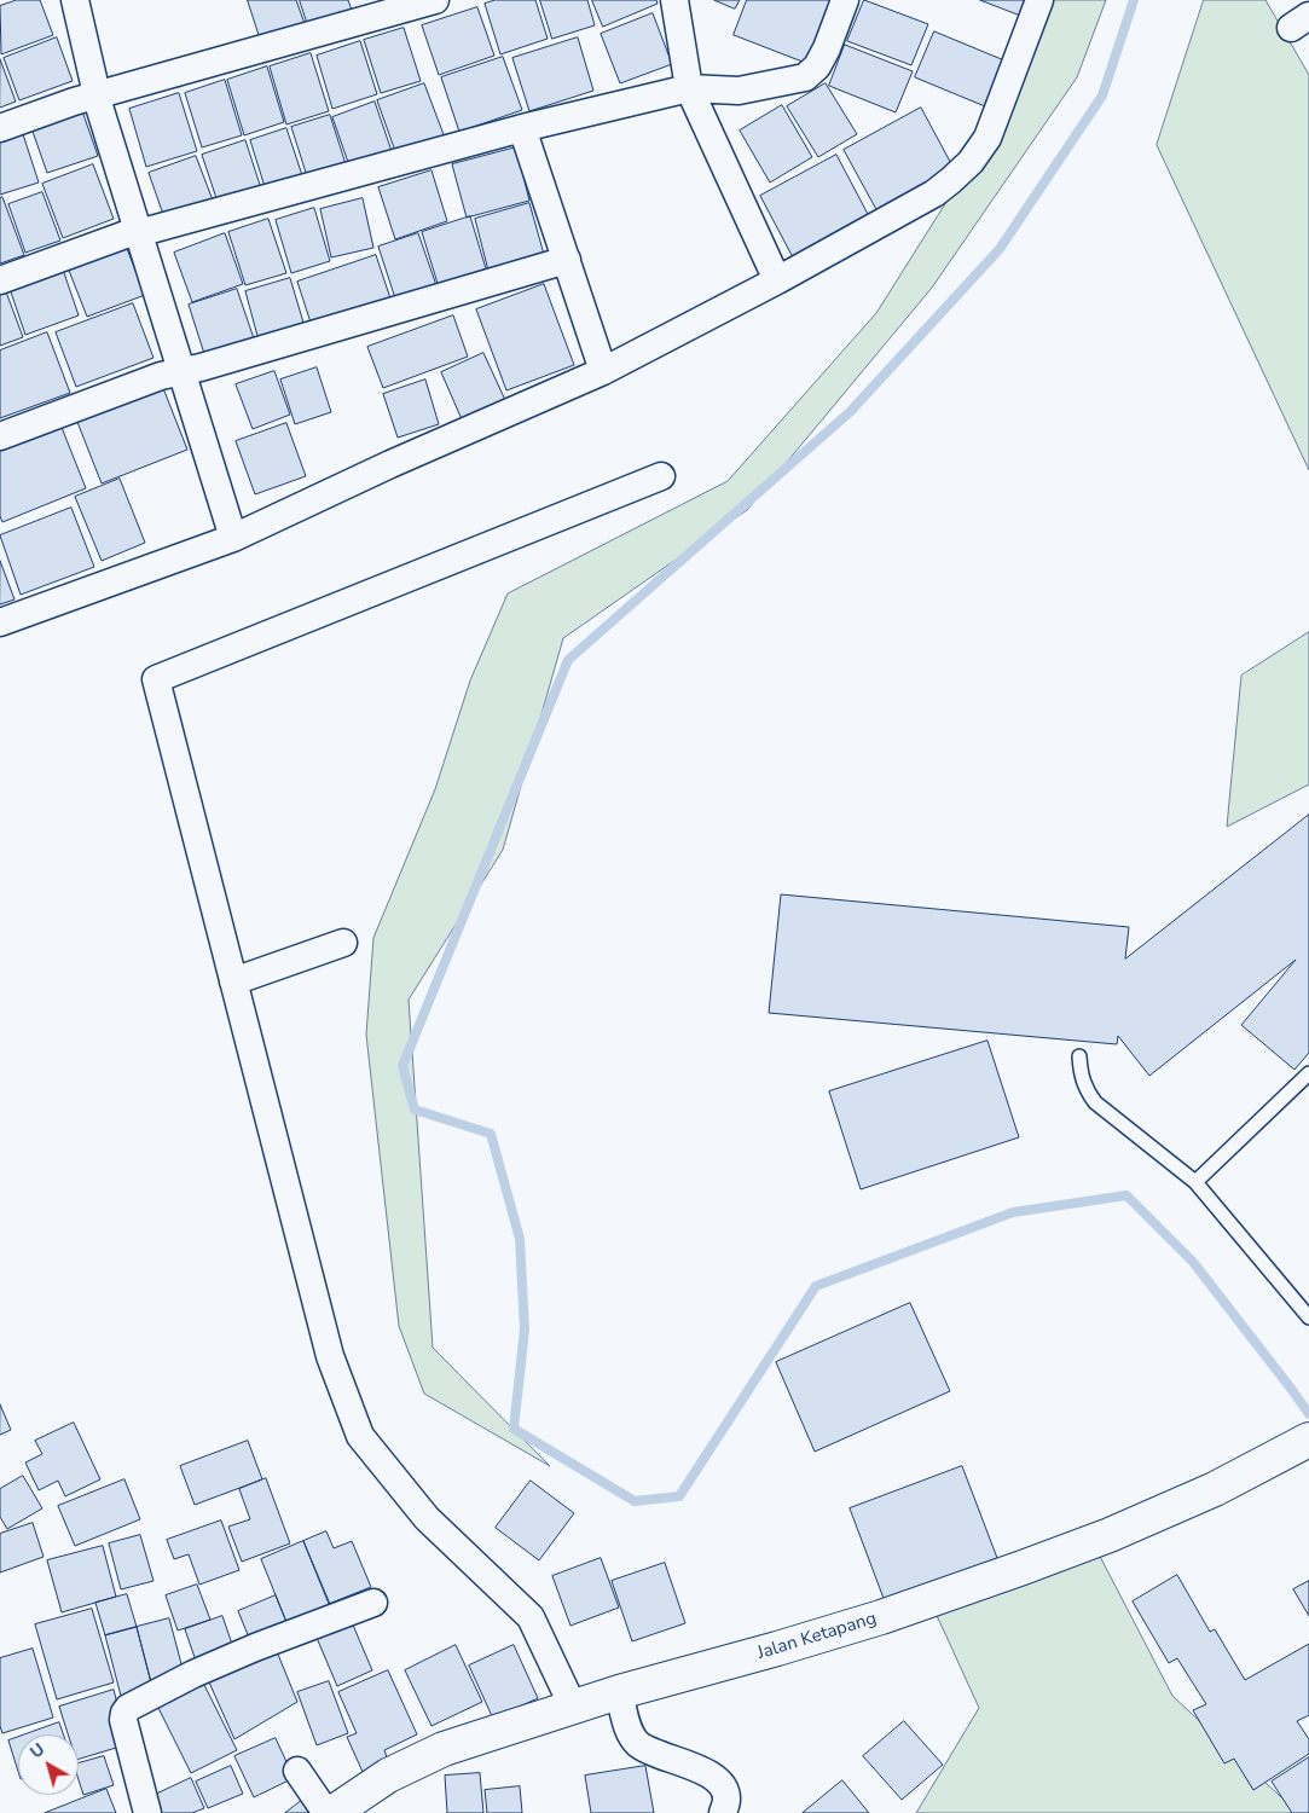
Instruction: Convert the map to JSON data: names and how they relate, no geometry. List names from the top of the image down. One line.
{"streets":{"street":["Jalan Ketapang"]},"north":"top left"}
